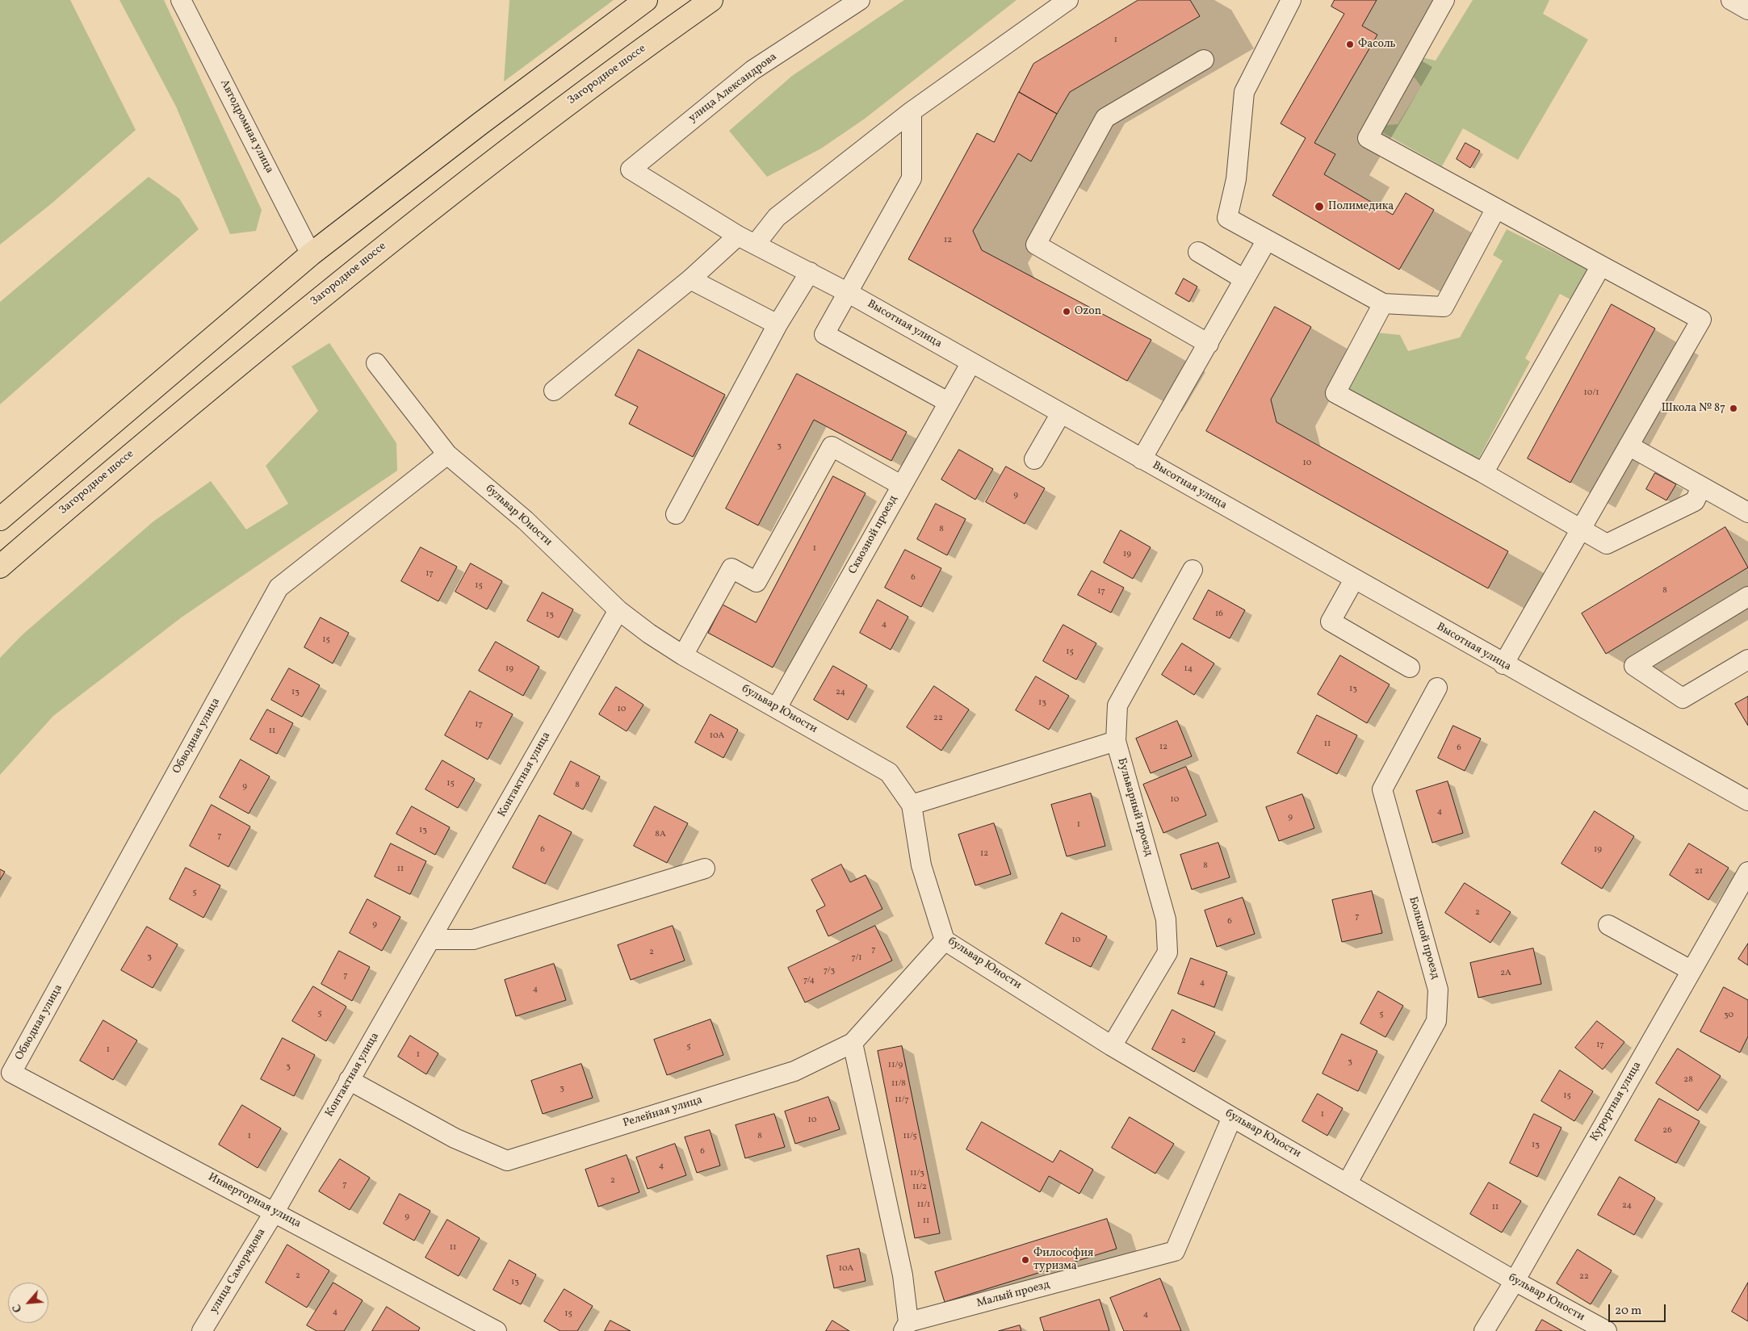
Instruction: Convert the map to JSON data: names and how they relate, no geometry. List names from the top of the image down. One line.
{"streets":{"highway":["Загородное шоссе"],"street":["улица Александрова","Автодромная улица","Высотная улица","бульвар Юности","Сквозной проезд","Обводная улица","Контактная улица","Бульварный проезд","Большой проезд","Курортная улица","Релейная улица","Инверторная улица","улица Саморядова","Малый проезд"]},"crossings":[["улица Александрова","Высотная улица"],["Высотная улица","Сквозной проезд"],["бульвар Юности","Сквозной проезд"],["бульвар Юности","Обводная улица"],["бульвар Юности","Контактная улица"],["бульвар Юности","Бульварный проезд"],["бульвар Юности","Большой проезд"],["бульвар Юности","Курортная улица"],["бульвар Юности","Релейная улица"],["бульвар Юности","Малый проезд"],["Обводная улица","Инверторная улица"],["Контактная улица","Релейная улица"],["Контактная улица","Инверторная улица"],["Контактная улица","улица Саморядова"],["Инверторная улица","улица Саморядова"]],"places":["Фасоль","Полимедика","Ozon","Школа № 87","Философия туризма"],"house_numbers":["1","12","10/1","3","10","9","8","1","19","17","6","15","8","17","16","13","4","15","15","19","14","13","13","24","13","10","22","17","11","10А","11","12","6","15","8","9","10","4","9","1","13","8А","7","6","19","12","8","11","21","5","2","7","6","9","10","7","2","3","7/1","7/3","2А","7","7/4","4","4","5","5","30","2","17","5","1","1","3","11/9","3","28","11/8","3","15","11/7","1","10","26","1","8","11/5","13","6","4","11/3","2","7","11/2","11/1","24","11","9","11","11","10А","2","22","13","4","15","4"],"scale_bar":"20 m","north":"bottom left"}
